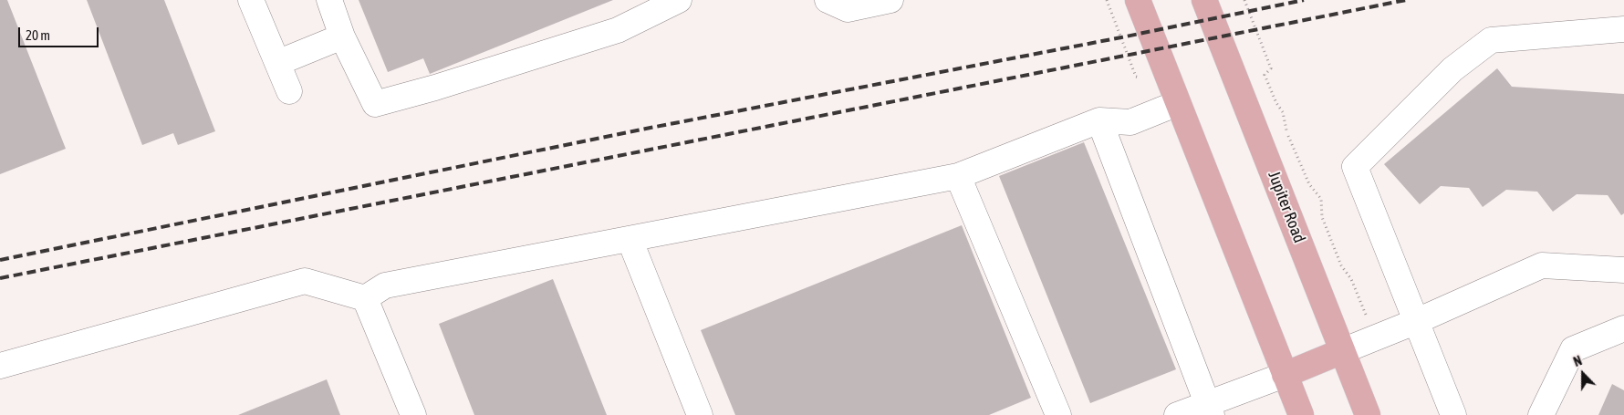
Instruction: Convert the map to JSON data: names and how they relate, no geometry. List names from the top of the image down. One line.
{"streets":{"main road":["Jupiter Road"]},"scale_bar":"20 m","north":"top"}
